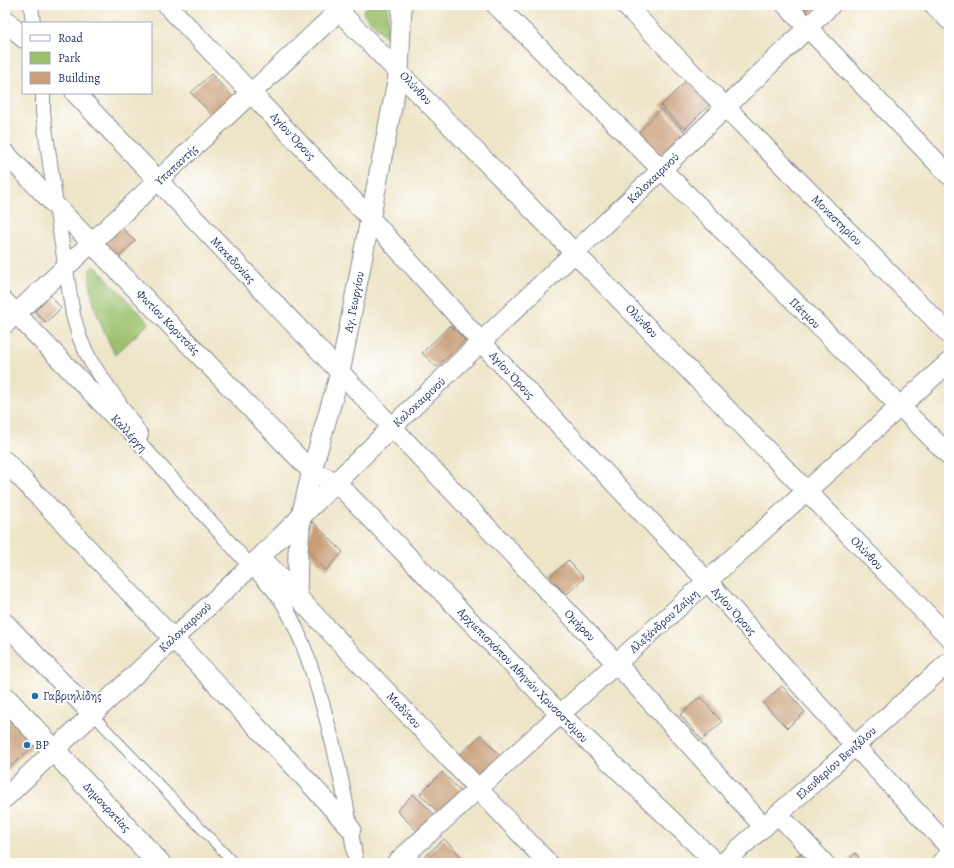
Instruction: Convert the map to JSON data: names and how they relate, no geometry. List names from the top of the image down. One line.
{"streets":{"main road":["Δημοκρατίας"],"street":["Ολύνθου","Αγίου Όρους","Υπαπαντής","Καλοκαιρινού","Μοναστηρίου","Μακεδονίας","Αγ. Γεωργίου","Πάτμου","Φωτίου Κορυτσάς","Καλλέργη","Αλεξάνδρου Ζαΐμη","Ομήρου","Αρχιεπισκόπου Αθηνών Χρυσοστόμου","Μαδύτου","Ελευθερίου Βενιζέλου"]},"crossings":[["Ολύνθου","Υπαπαντής"],["Ολύνθου","Καλοκαιρινού"],["Ολύνθου","Αγ. Γεωργίου"],["Ολύνθου","Αλεξάνδρου Ζαΐμη"],["Αγίου Όρους","Υπαπαντής"],["Αγίου Όρους","Καλοκαιρινού"],["Αγίου Όρους","Αγ. Γεωργίου"],["Αγίου Όρους","Αλεξάνδρου Ζαΐμη"],["Αγίου Όρους","Ελευθερίου Βενιζέλου"],["Υπαπαντής","Μακεδονίας"],["Υπαπαντής","Φωτίου Κορυτσάς"],["Υπαπαντής","Καλλέργη"],["Καλοκαιρινού","Μοναστηρίου"],["Καλοκαιρινού","Μακεδονίας"],["Καλοκαιρινού","Αγ. Γεωργίου"],["Καλοκαιρινού","Πάτμου"],["Καλοκαιρινού","Φωτίου Κορυτσάς"],["Καλοκαιρινού","Καλλέργη"],["Καλοκαιρινού","Ομήρου"],["Καλοκαιρινού","Αρχιεπισκόπου Αθηνών Χρυσοστόμου"],["Καλοκαιρινού","Μαδύτου"],["Καλοκαιρινού","Δημοκρατίας"],["Μακεδονίας","Αγ. Γεωργίου"],["Μακεδονίας","Ομήρου"],["Αγ. Γεωργίου","Φωτίου Κορυτσάς"],["Αγ. Γεωργίου","Μαδύτου"],["Πάτμου","Αλεξάνδρου Ζαΐμη"],["Φωτίου Κορυτσάς","Αρχιεπισκόπου Αθηνών Χρυσοστόμου"],["Καλλέργη","Μαδύτου"],["Αλεξάνδρου Ζαΐμη","Ομήρου"],["Αλεξάνδρου Ζαΐμη","Αρχιεπισκόπου Αθηνών Χρυσοστόμου"],["Αλεξάνδρου Ζαΐμη","Μαδύτου"],["Ομήρου","Ελευθερίου Βενιζέλου"]],"places":["Γαβριηλίδης","BP"],"legend":["Road","Park","Building"]}
